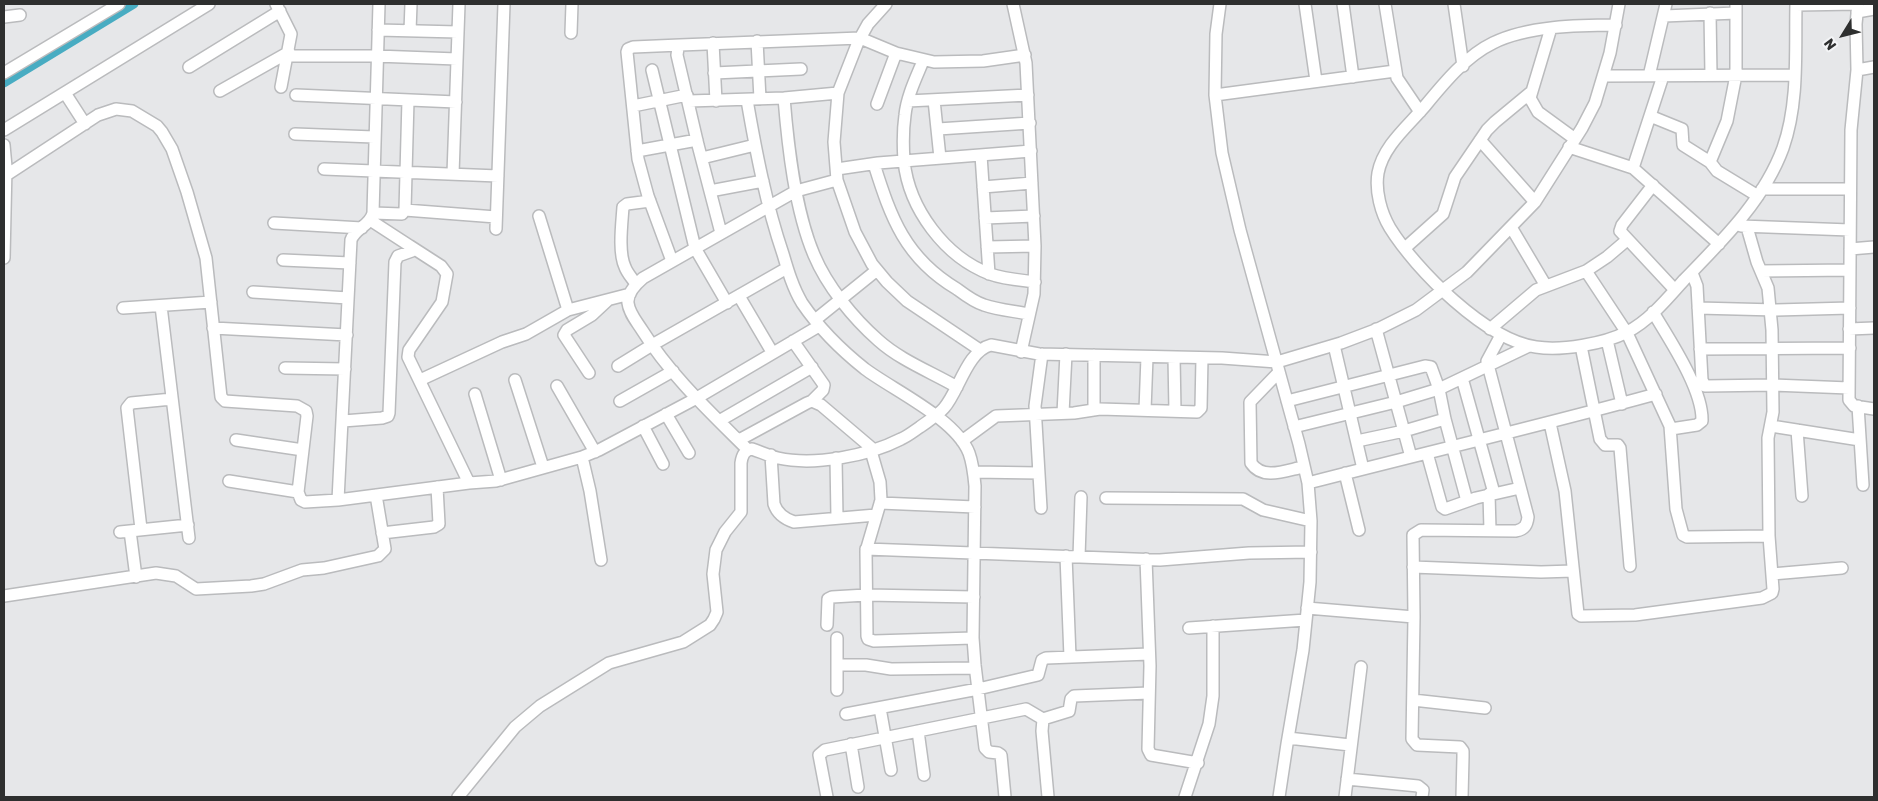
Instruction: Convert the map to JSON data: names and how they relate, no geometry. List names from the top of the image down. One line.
{"north":"bottom left"}
